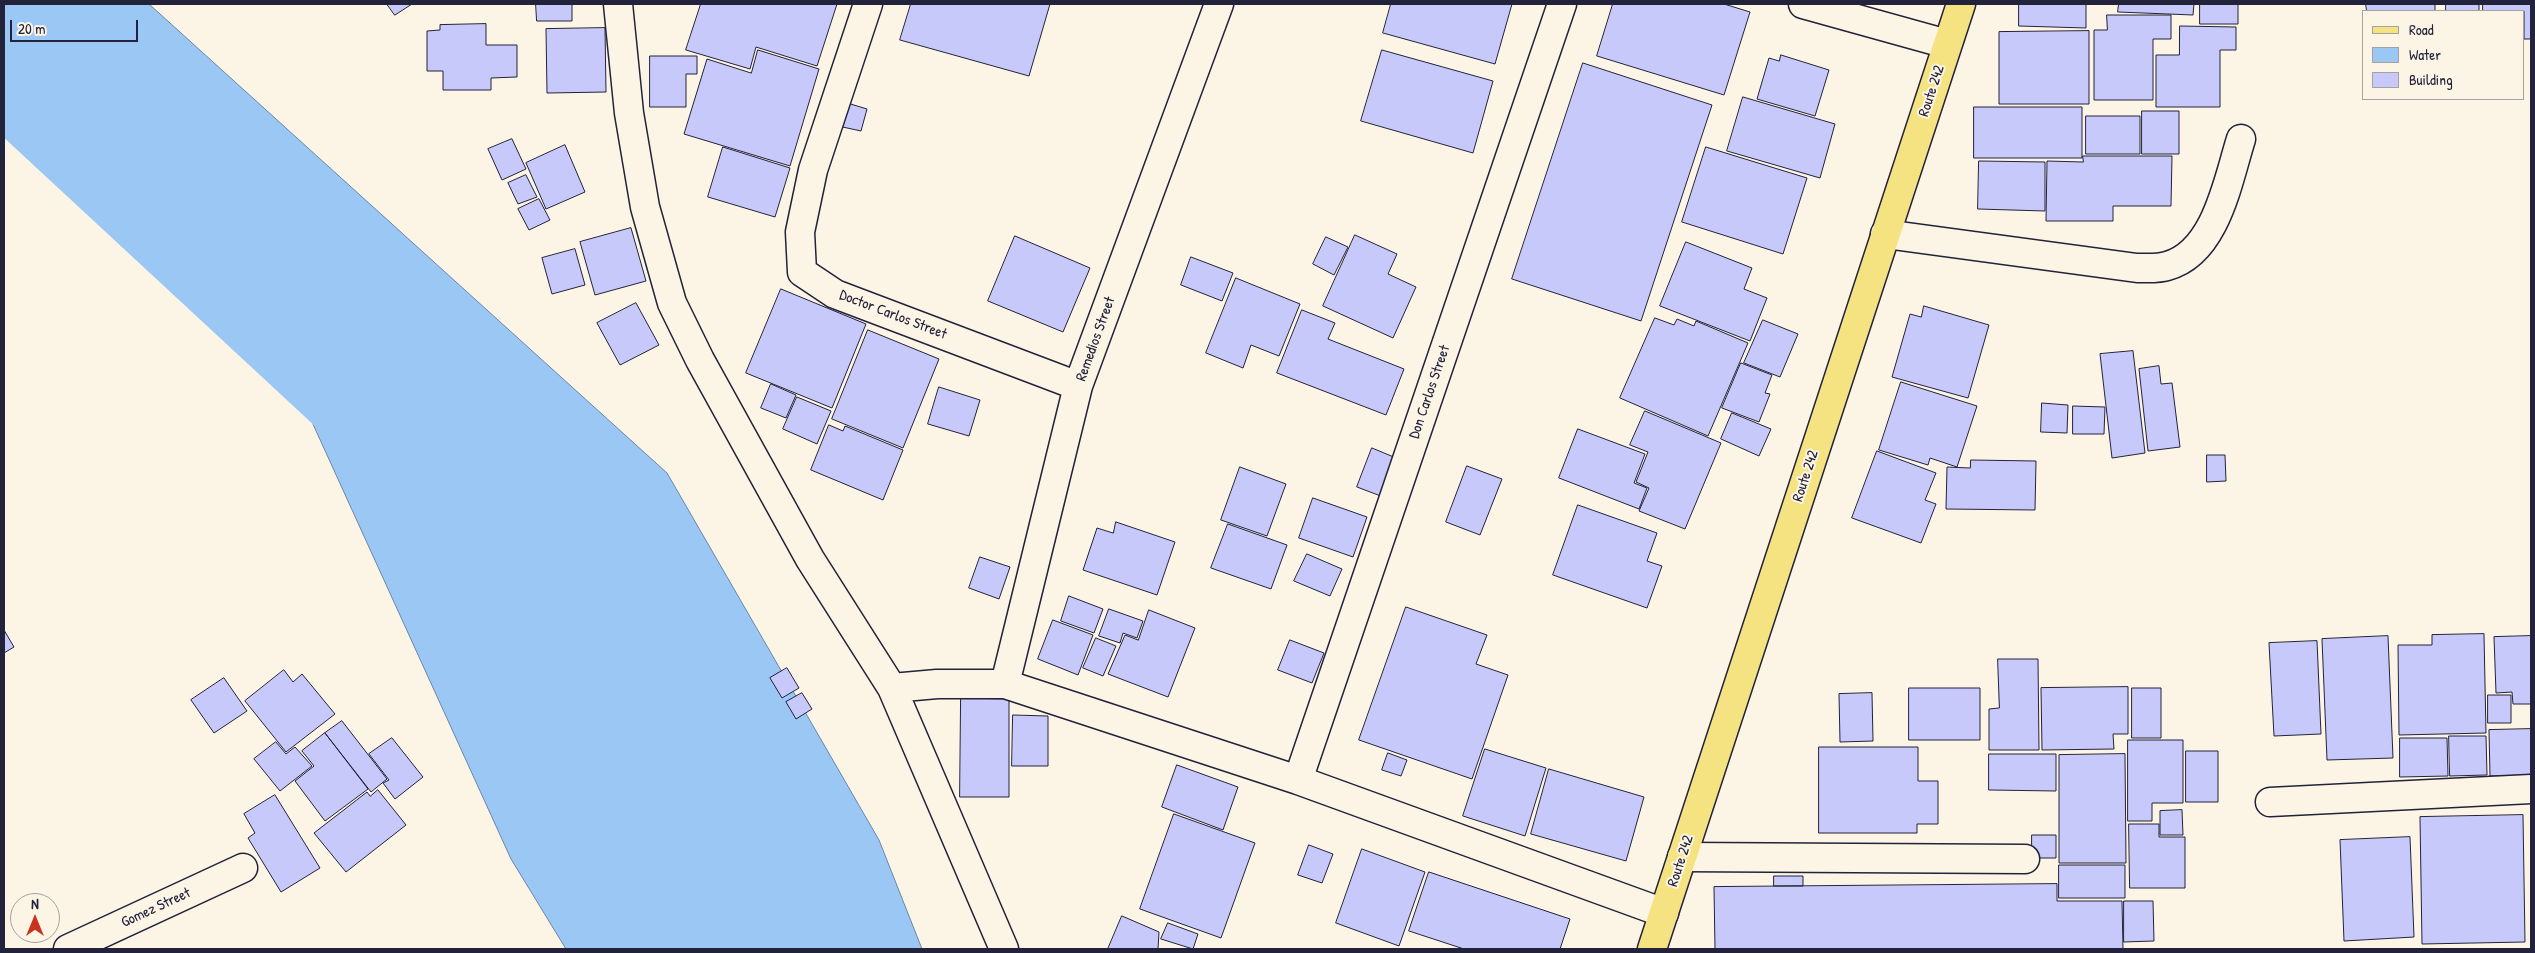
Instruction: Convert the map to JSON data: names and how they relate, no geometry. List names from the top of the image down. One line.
{"streets":{"main road":["Route 242"],"street":["Doctor Carlos Street","Remedios Street","Don Carlos Street","Gomez Street"]},"crossings":[["Doctor Carlos Street","Remedios Street"]],"legend":["Road","Water","Building"],"scale_bar":"20 m","north":"top"}
